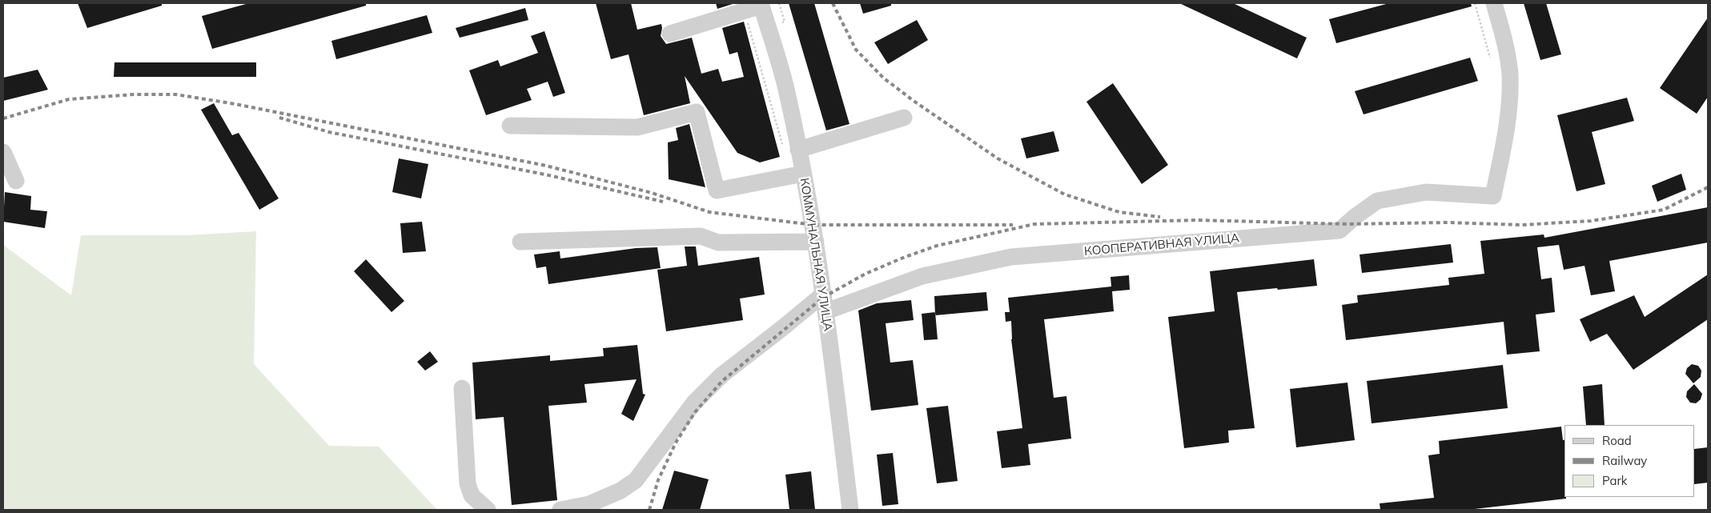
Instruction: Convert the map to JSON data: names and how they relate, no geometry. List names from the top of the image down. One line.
{"streets":{"street":["КООПЕРАТИВНАЯ УЛИЦА","КОММУНАЛЬНАЯ УЛИЦА"]},"crossings":[["КООПЕРАТИВНАЯ УЛИЦА","КОММУНАЛЬНАЯ УЛИЦА"]],"legend":["Road","Railway","Park"]}
